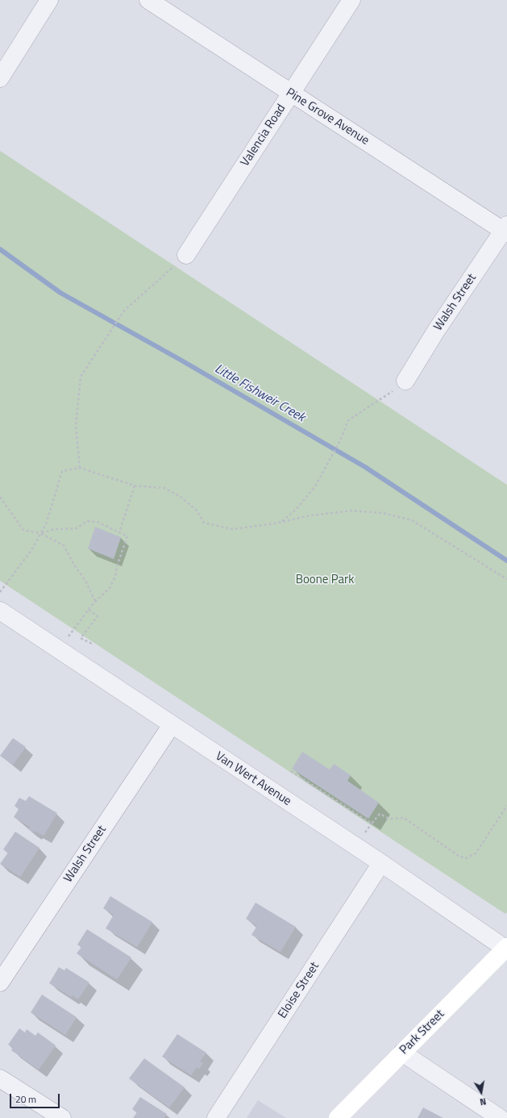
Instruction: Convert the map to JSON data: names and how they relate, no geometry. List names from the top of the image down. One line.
{"streets":{"street":["Pine Grove Avenue","Valencia Road","Walsh Street","Van Wert Avenue","Eloise Street","Park Street"]},"crossings":[["Pine Grove Avenue","Valencia Road"],["Pine Grove Avenue","Walsh Street"],["Walsh Street","Van Wert Avenue"],["Van Wert Avenue","Eloise Street"],["Van Wert Avenue","Park Street"]],"water":["Little Fishweir Creek"],"parks":["Boone Park"],"scale_bar":"20 m","north":"bottom"}
